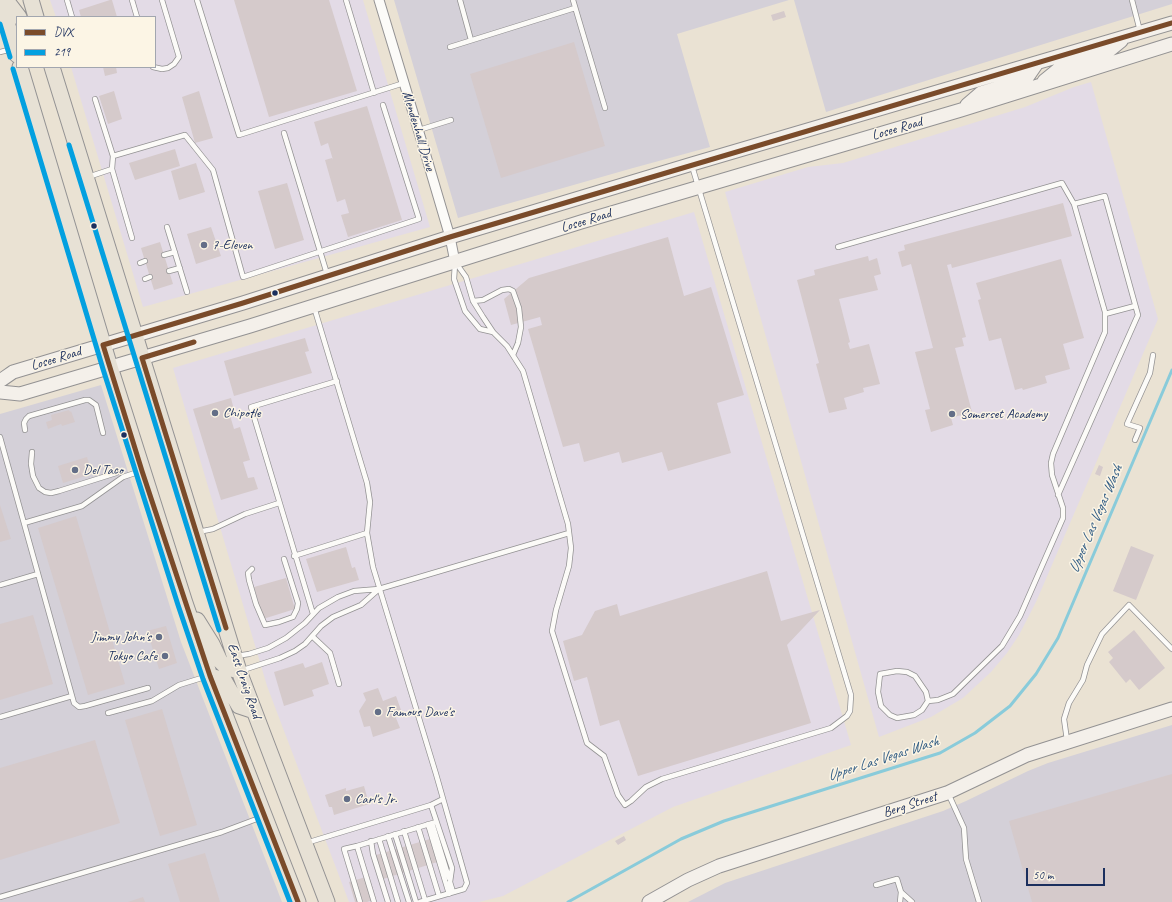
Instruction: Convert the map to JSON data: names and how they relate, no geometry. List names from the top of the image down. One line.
{"streets":{"main road":["Losee Road","East Craig Road","Berg Street"],"street":["Mendenhall Drive"]},"crossings":[["Losee Road","Mendenhall Drive"],["Losee Road","East Craig Road"]],"water":["Upper Las Vegas Wash"],"places":["7-Eleven","Chipotle","Somerset Academy","Del Taco","Jimmy John's","Tokyo Cafe","Famous Dave's","Carl's Jr."],"lines":["transit line DVX","transit line 219"],"legend":["DVX","219"],"scale_bar":"50 m"}
